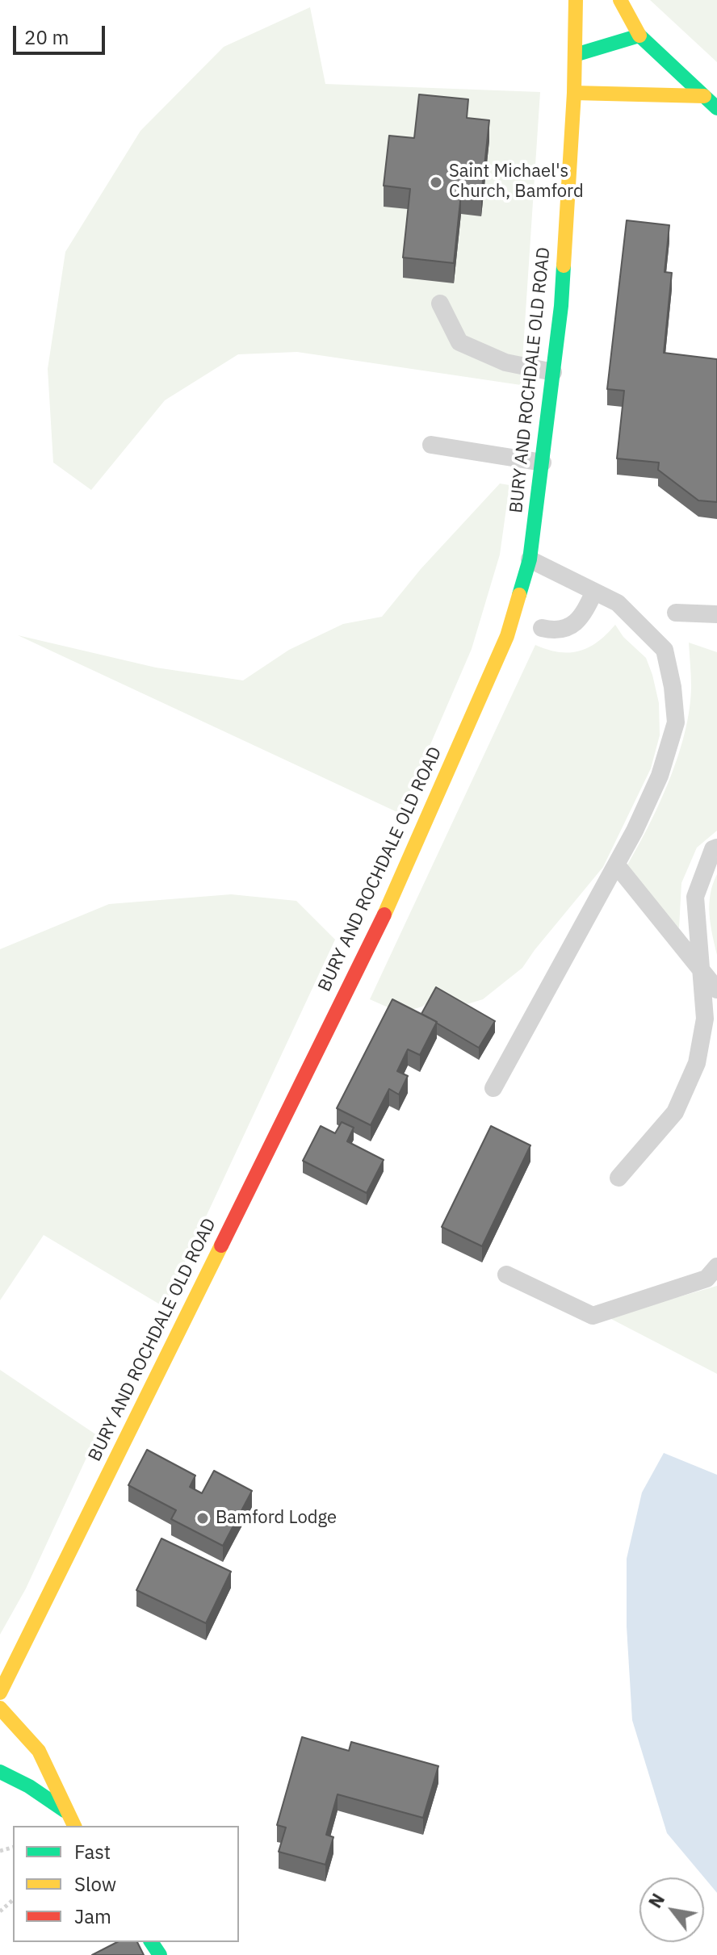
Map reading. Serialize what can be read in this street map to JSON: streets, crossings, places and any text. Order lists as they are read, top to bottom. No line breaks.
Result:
{"streets":{"main road":["BURY AND ROCHDALE OLD ROAD"]},"places":["Saint Michael's Church, Bamford","Bamford Lodge"],"legend":["Fast","Slow","Jam"],"scale_bar":"20 m","north":"top left"}
